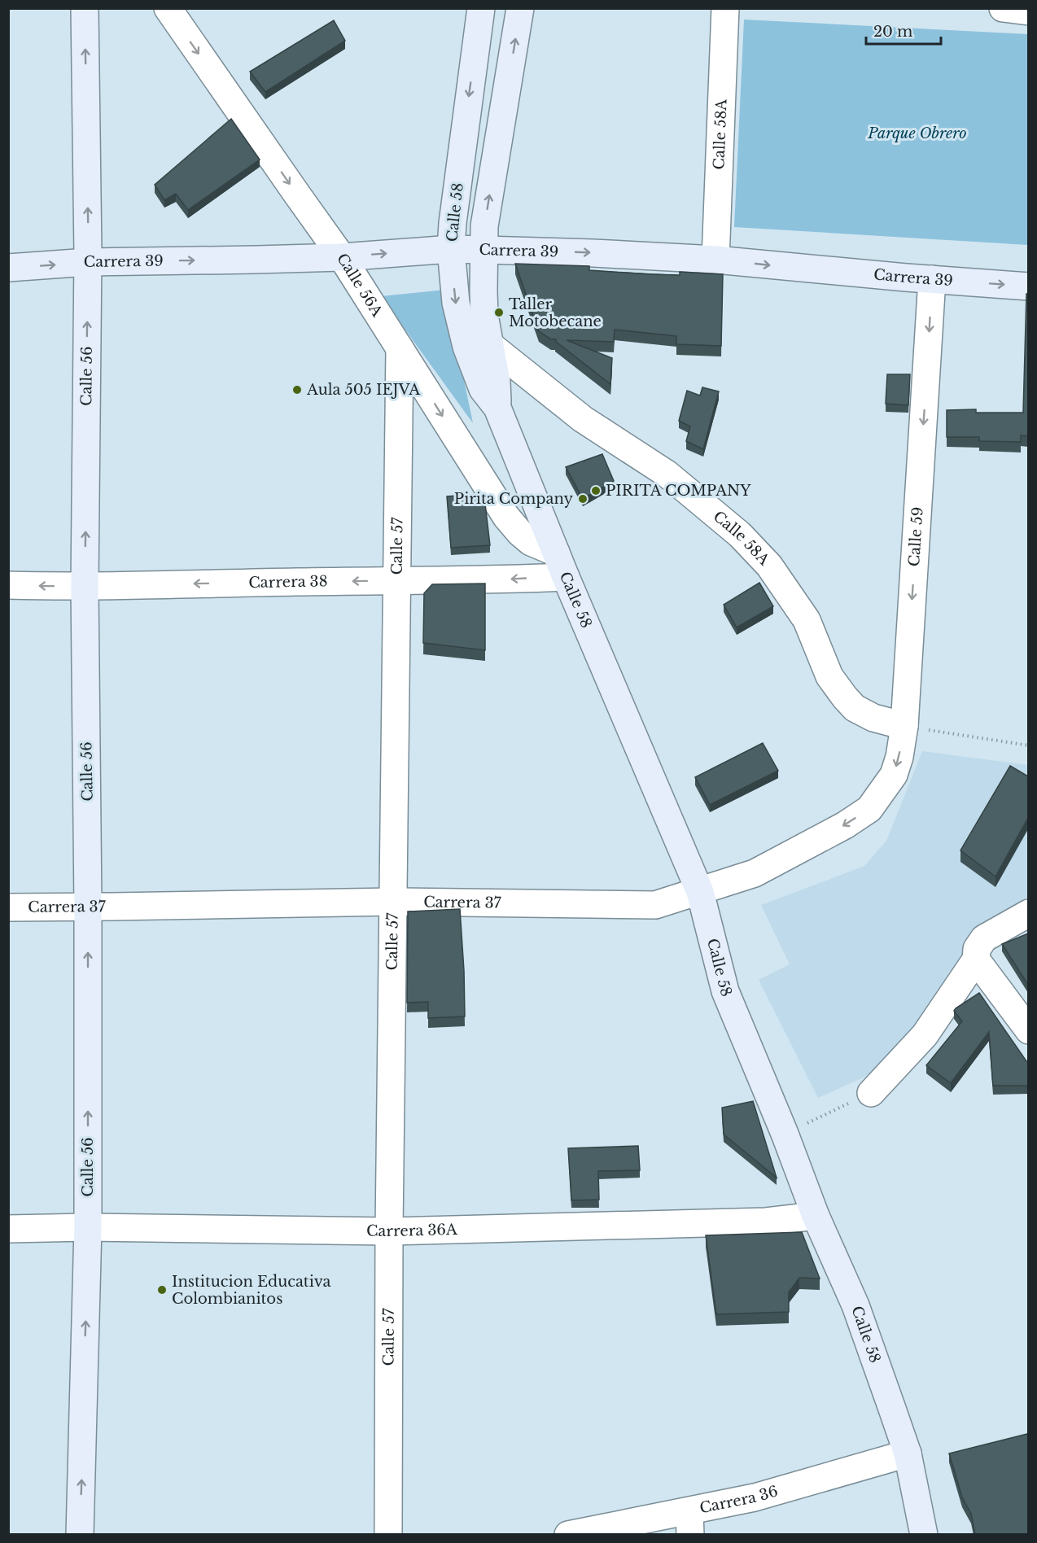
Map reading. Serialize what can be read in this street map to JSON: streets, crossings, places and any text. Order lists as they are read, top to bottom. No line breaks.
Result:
{"streets":{"street":["Calle 58A","Calle 58","Carrera 39","Calle 56A","Calle 56","Calle 59","Calle 57","Carrera 38","Carrera 37","Carrera 36A","Carrera 36"]},"crossings":[["Calle 58A","Calle 58"],["Calle 58A","Carrera 39"],["Calle 58A","Calle 59"],["Calle 58","Carrera 39"],["Calle 58","Calle 56A"],["Calle 58","Carrera 38"],["Calle 58","Carrera 37"],["Calle 58","Carrera 36A"],["Calle 58","Carrera 36"],["Carrera 39","Calle 56A"],["Carrera 39","Calle 56"],["Carrera 39","Calle 59"],["Calle 56A","Calle 57"],["Calle 56","Carrera 38"],["Calle 56","Carrera 37"],["Calle 56","Carrera 36A"],["Calle 59","Carrera 37"],["Calle 57","Carrera 38"],["Calle 57","Carrera 37"],["Calle 57","Carrera 36A"]],"one_way":["Carrera 39","Calle 56A","Calle 56","Calle 59","Carrera 38"],"parks":["Parque Obrero"],"places":["Taller Motobecane","Aula 505 IEJVA","PIRITA COMPANY","Pirita Company","Institucion Educativa Colombianitos"],"scale_bar":"20 m"}
